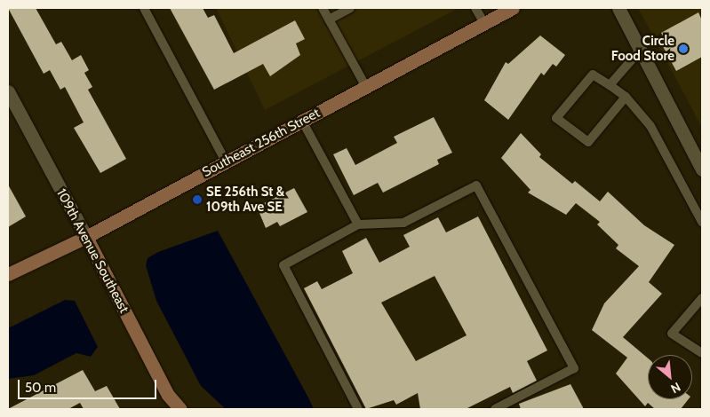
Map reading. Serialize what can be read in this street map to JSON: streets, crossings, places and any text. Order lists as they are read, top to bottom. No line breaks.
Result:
{"streets":{"main road":["Southeast 256th Street","109th Avenue Southeast"]},"crossings":[["Southeast 256th Street","109th Avenue Southeast"]],"places":["Circle Food Store","SE 256th St & 109th Ave SE"],"scale_bar":"50 m","north":"bottom right"}
